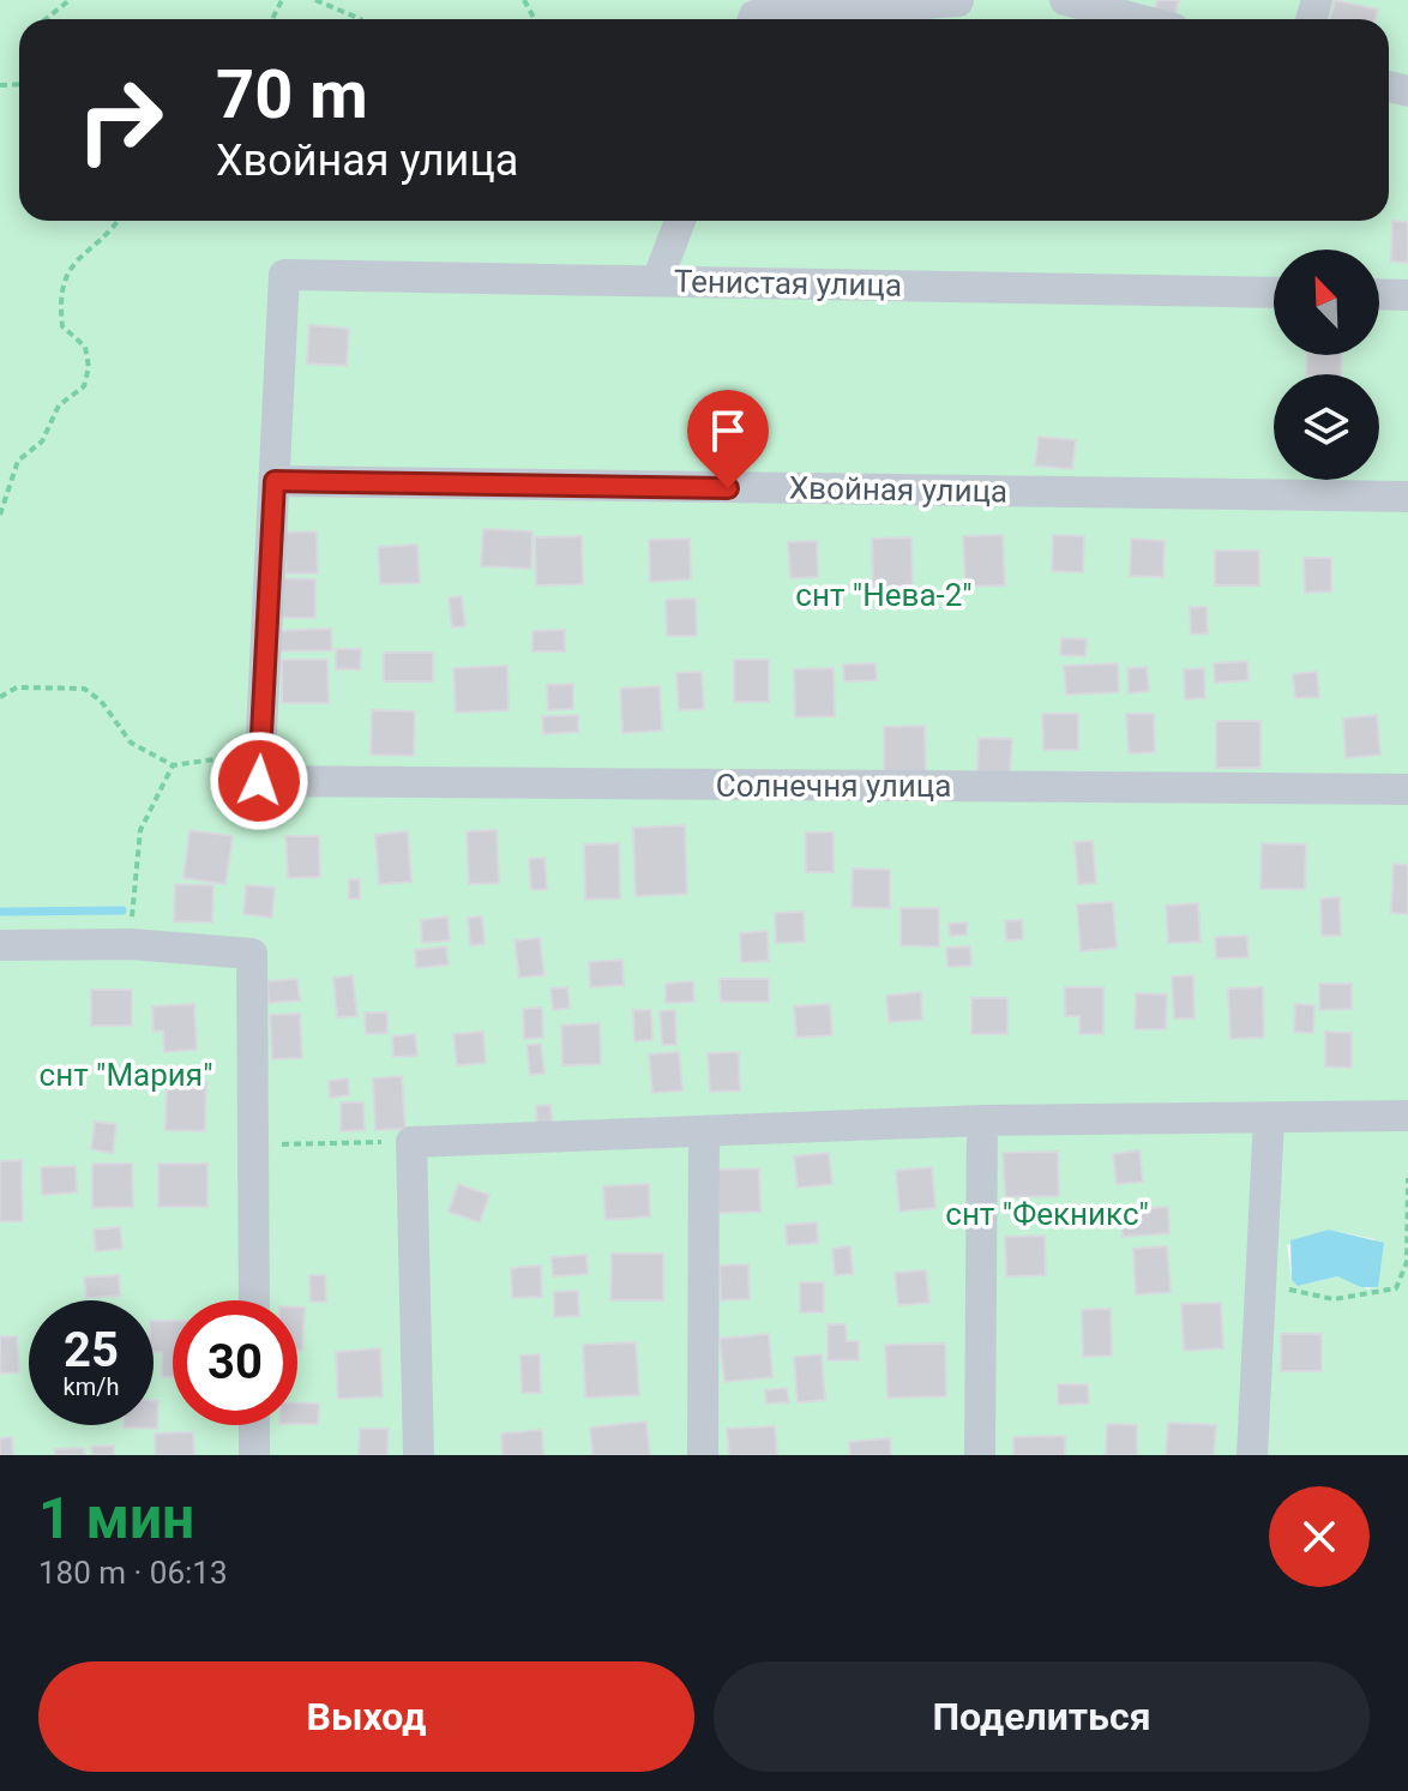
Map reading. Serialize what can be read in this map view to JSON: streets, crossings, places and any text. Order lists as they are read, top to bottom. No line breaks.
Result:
{"streets":{"street":["Тенистая улица","Хвойная улица","Солнечня улица"]},"crossings":[["Тенистая улица","Хвойная улица"]],"parks":["снт \"Нева-2\"","снт \"Мария\"","снт \"Фекникс\""],"north":"top left","page":{"turn":["70 m","Хвойная улица"],"speed":"25 km/h","limit":"30","heading":["1 мин","180 m · 06:13"],"buttons":["Выход","Поделиться"]}}
